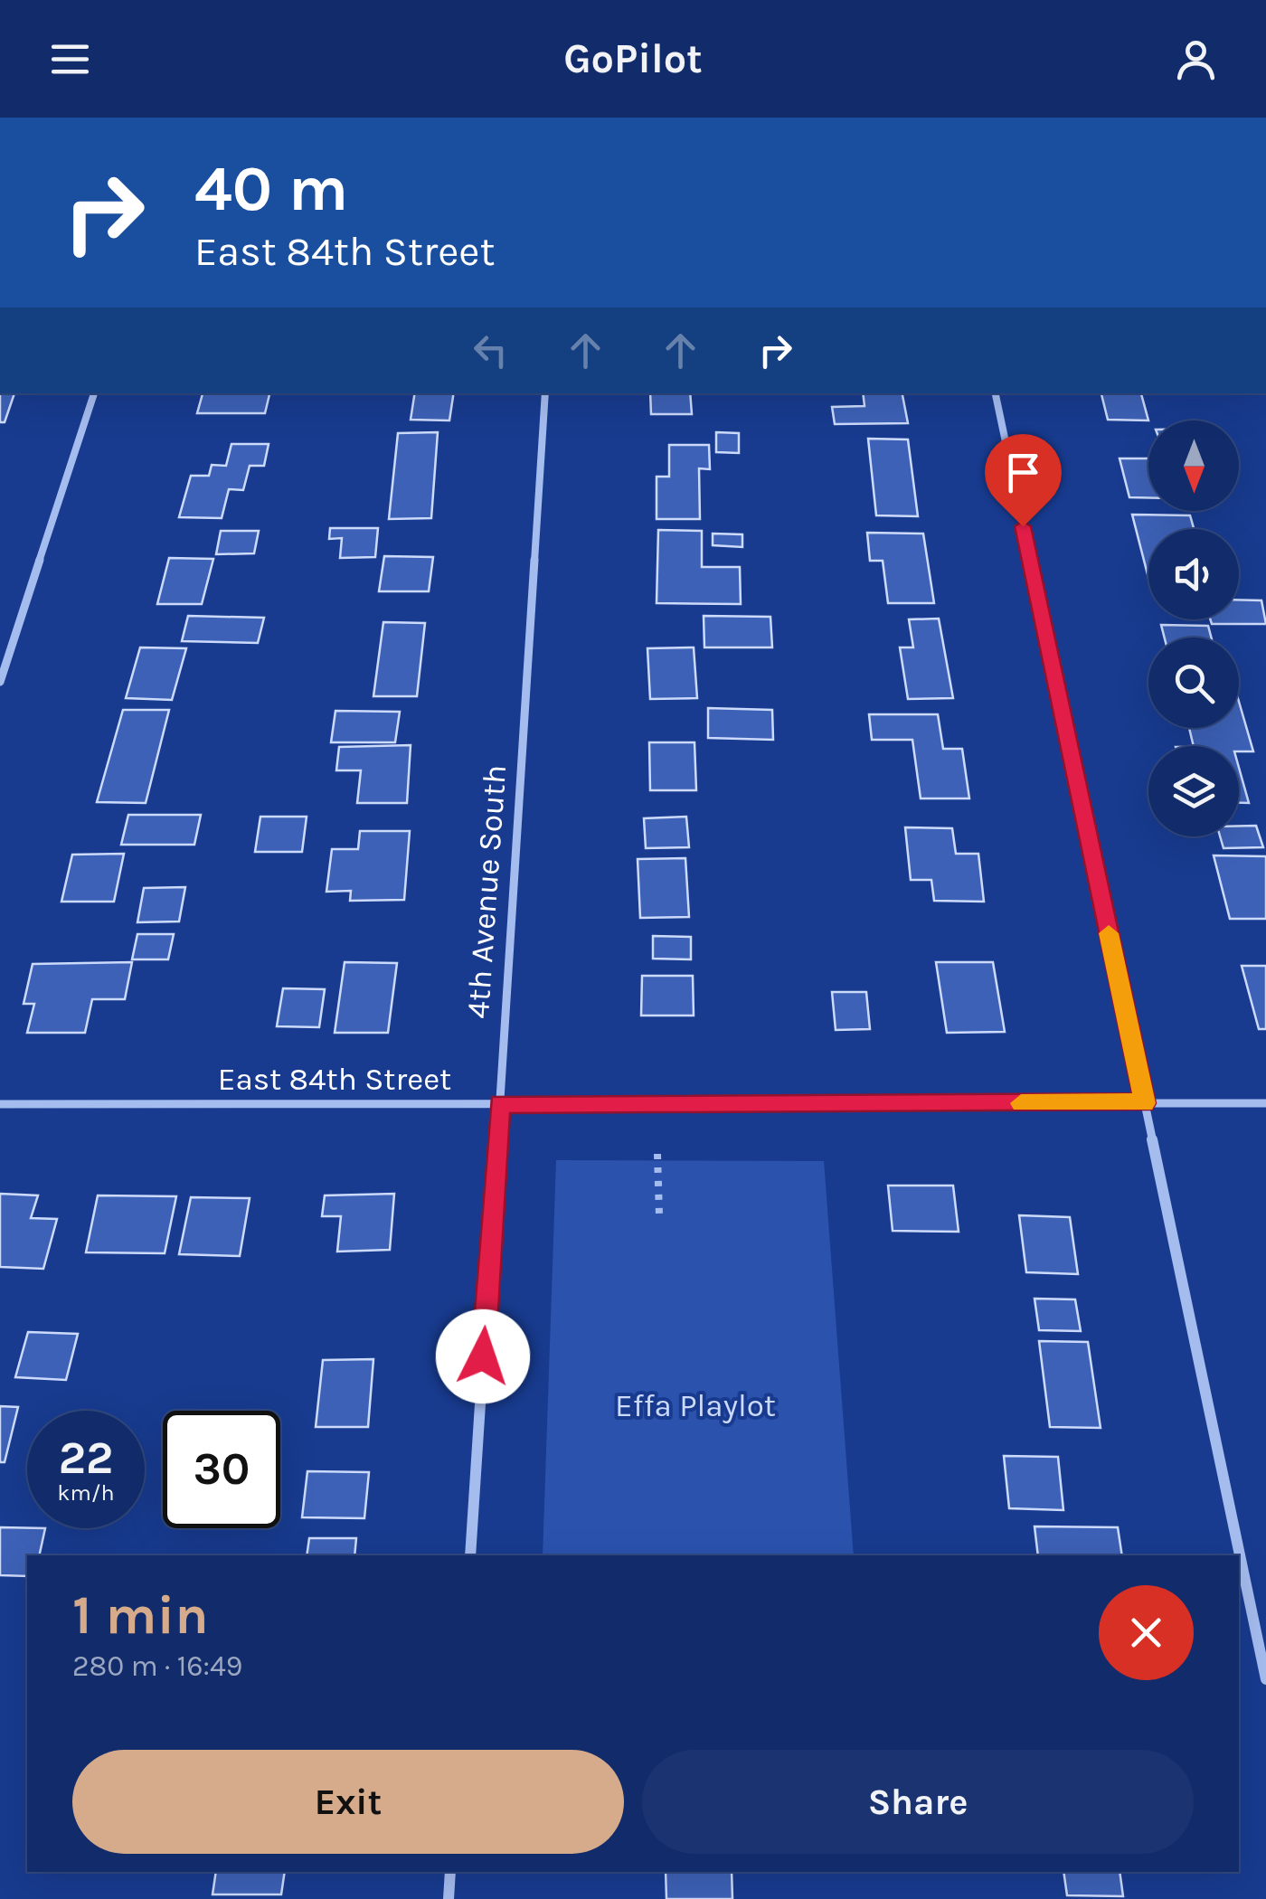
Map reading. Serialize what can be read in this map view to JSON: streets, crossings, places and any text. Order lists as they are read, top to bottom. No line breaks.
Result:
{"streets":{"street":["4th Avenue South","East 84th Street"]},"crossings":[["4th Avenue South","East 84th Street"]],"parks":["Effa Playlot"],"north":"bottom","page":{"header":"GoPilot","turn":["40 m","East 84th Street"],"speed":"22 km/h","limit":"30","heading":["1 min","280 m · 16:49"],"buttons":["Exit","Share"]}}
